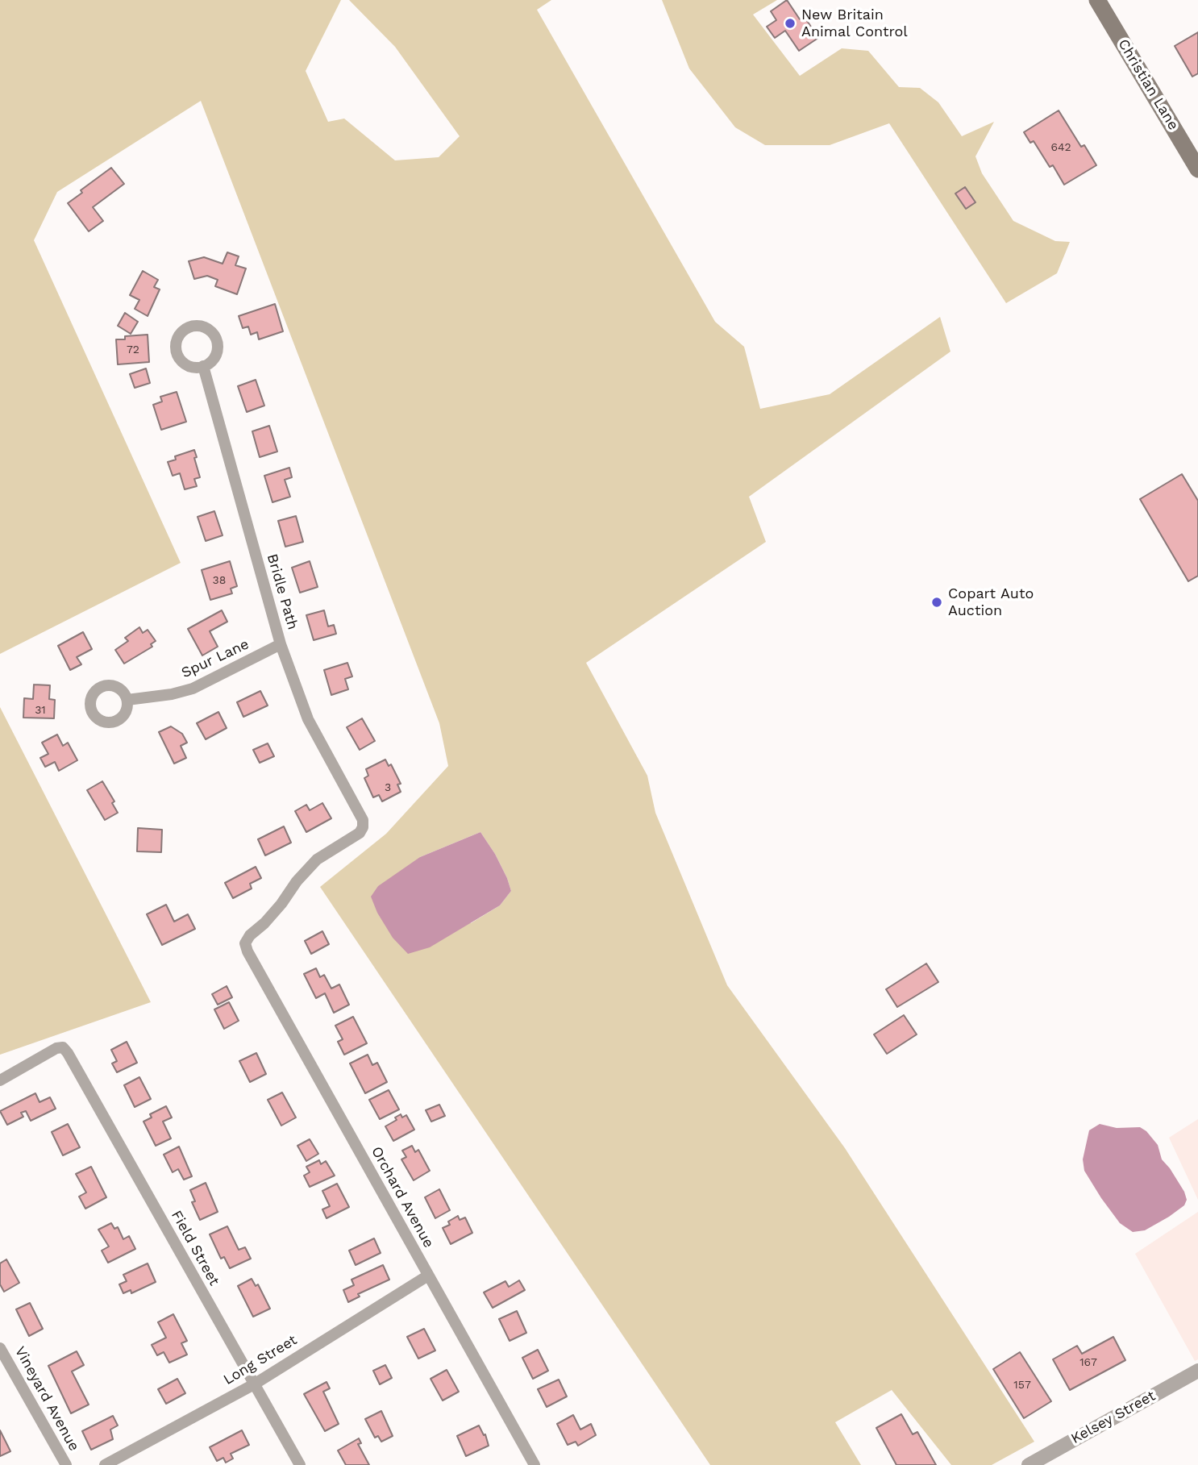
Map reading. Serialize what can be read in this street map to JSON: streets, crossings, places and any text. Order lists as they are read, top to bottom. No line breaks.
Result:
{"streets":{"main road":["Christian Lane"],"street":["Bridle Path","Spur Lane","Orchard Avenue","Field Street","Long Street","Vineyard Avenue","Kelsey Street"]},"crossings":[["Bridle Path","Spur Lane"],["Bridle Path","Orchard Avenue"],["Orchard Avenue","Long Street"],["Field Street","Long Street"]],"places":["New Britain Animal Control","Copart Auto Auction"],"house_numbers":["642","72","38","31","3","167","157"]}
